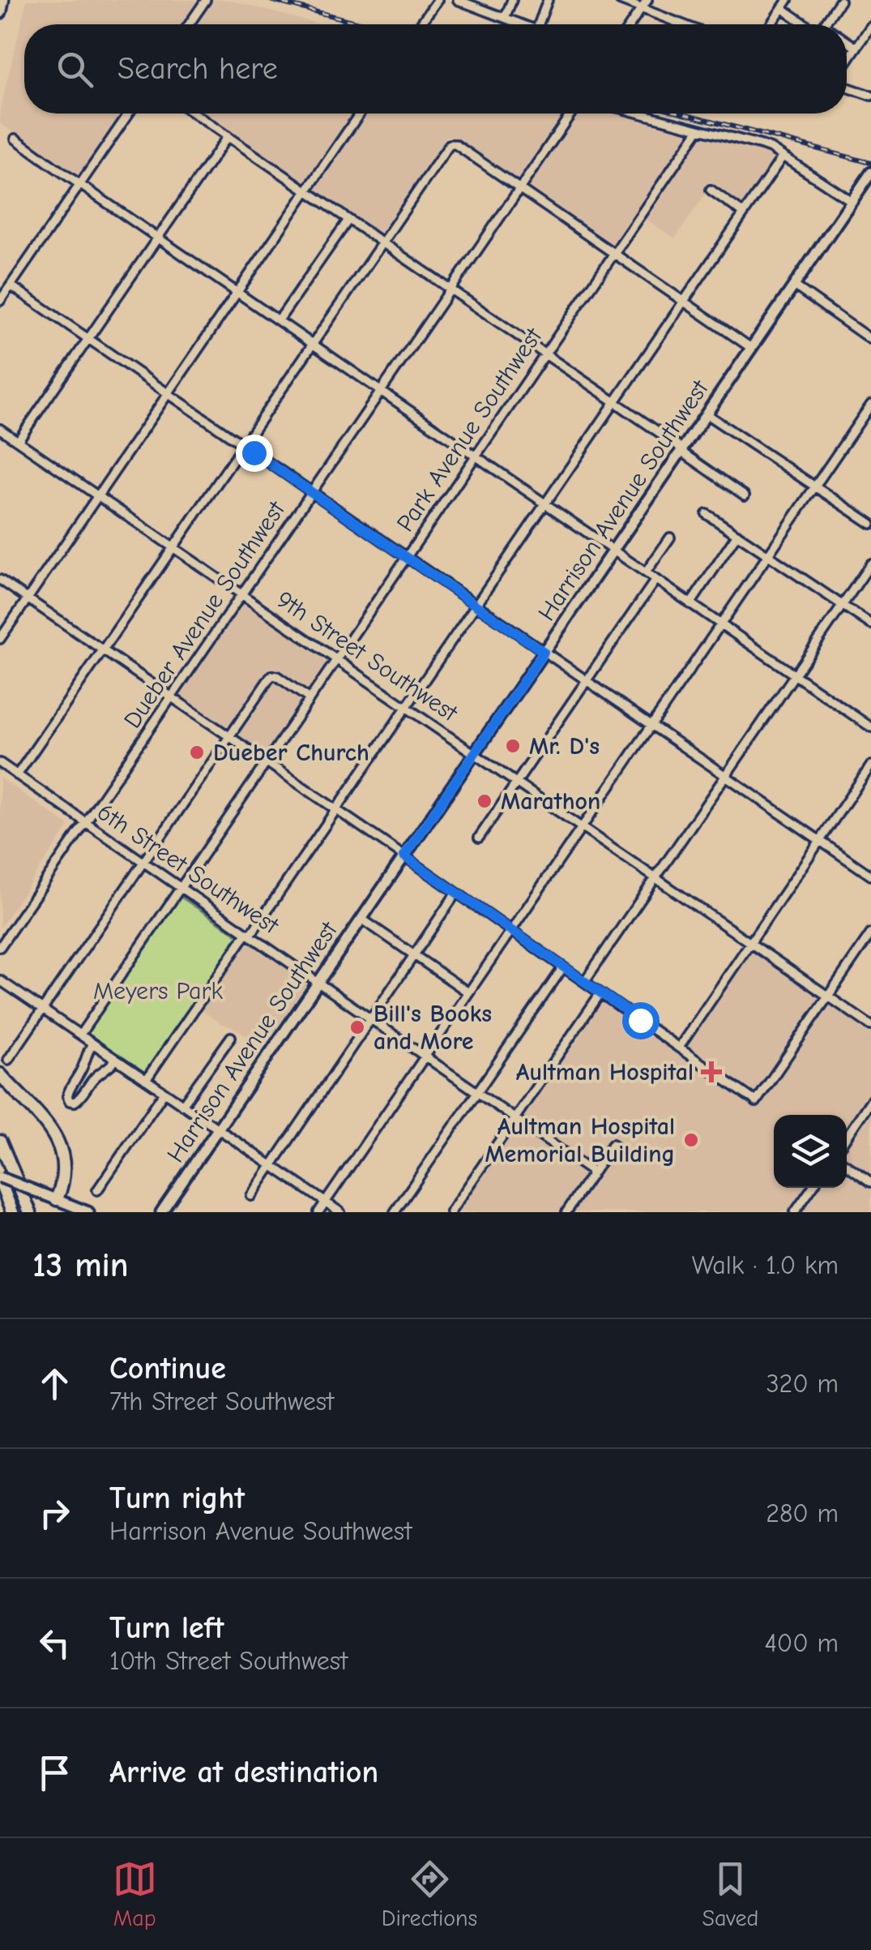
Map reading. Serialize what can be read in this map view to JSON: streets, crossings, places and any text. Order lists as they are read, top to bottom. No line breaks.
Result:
{"streets":{"main road":["Harrison Avenue Southwest"],"street":["Park Avenue Southwest","Dueber Avenue Southwest","9th Street Southwest","6th Street Southwest"]},"crossings":[["Park Avenue Southwest","9th Street Southwest"],["Park Avenue Southwest","6th Street Southwest"],["Harrison Avenue Southwest","9th Street Southwest"],["Harrison Avenue Southwest","6th Street Southwest"],["Dueber Avenue Southwest","9th Street Southwest"],["Dueber Avenue Southwest","6th Street Southwest"]],"parks":["Meyers Park"],"places":{"other":["Mr. D's","Dueber Church","Marathon","Bill's Books and More","Aultman Hospital Memorial Building"],"health":["Aultman Hospital"]},"page":{"search":"Search here","heading":["13 min","Walk · 1.0 km"],"list":[["Continue","7th Street Southwest","320 m"],["Turn right","Harrison Avenue Southwest","280 m"],["Turn left","10th Street Southwest","400 m"],"Arrive at destination"],"nav":["Map","Directions","Saved"]}}
